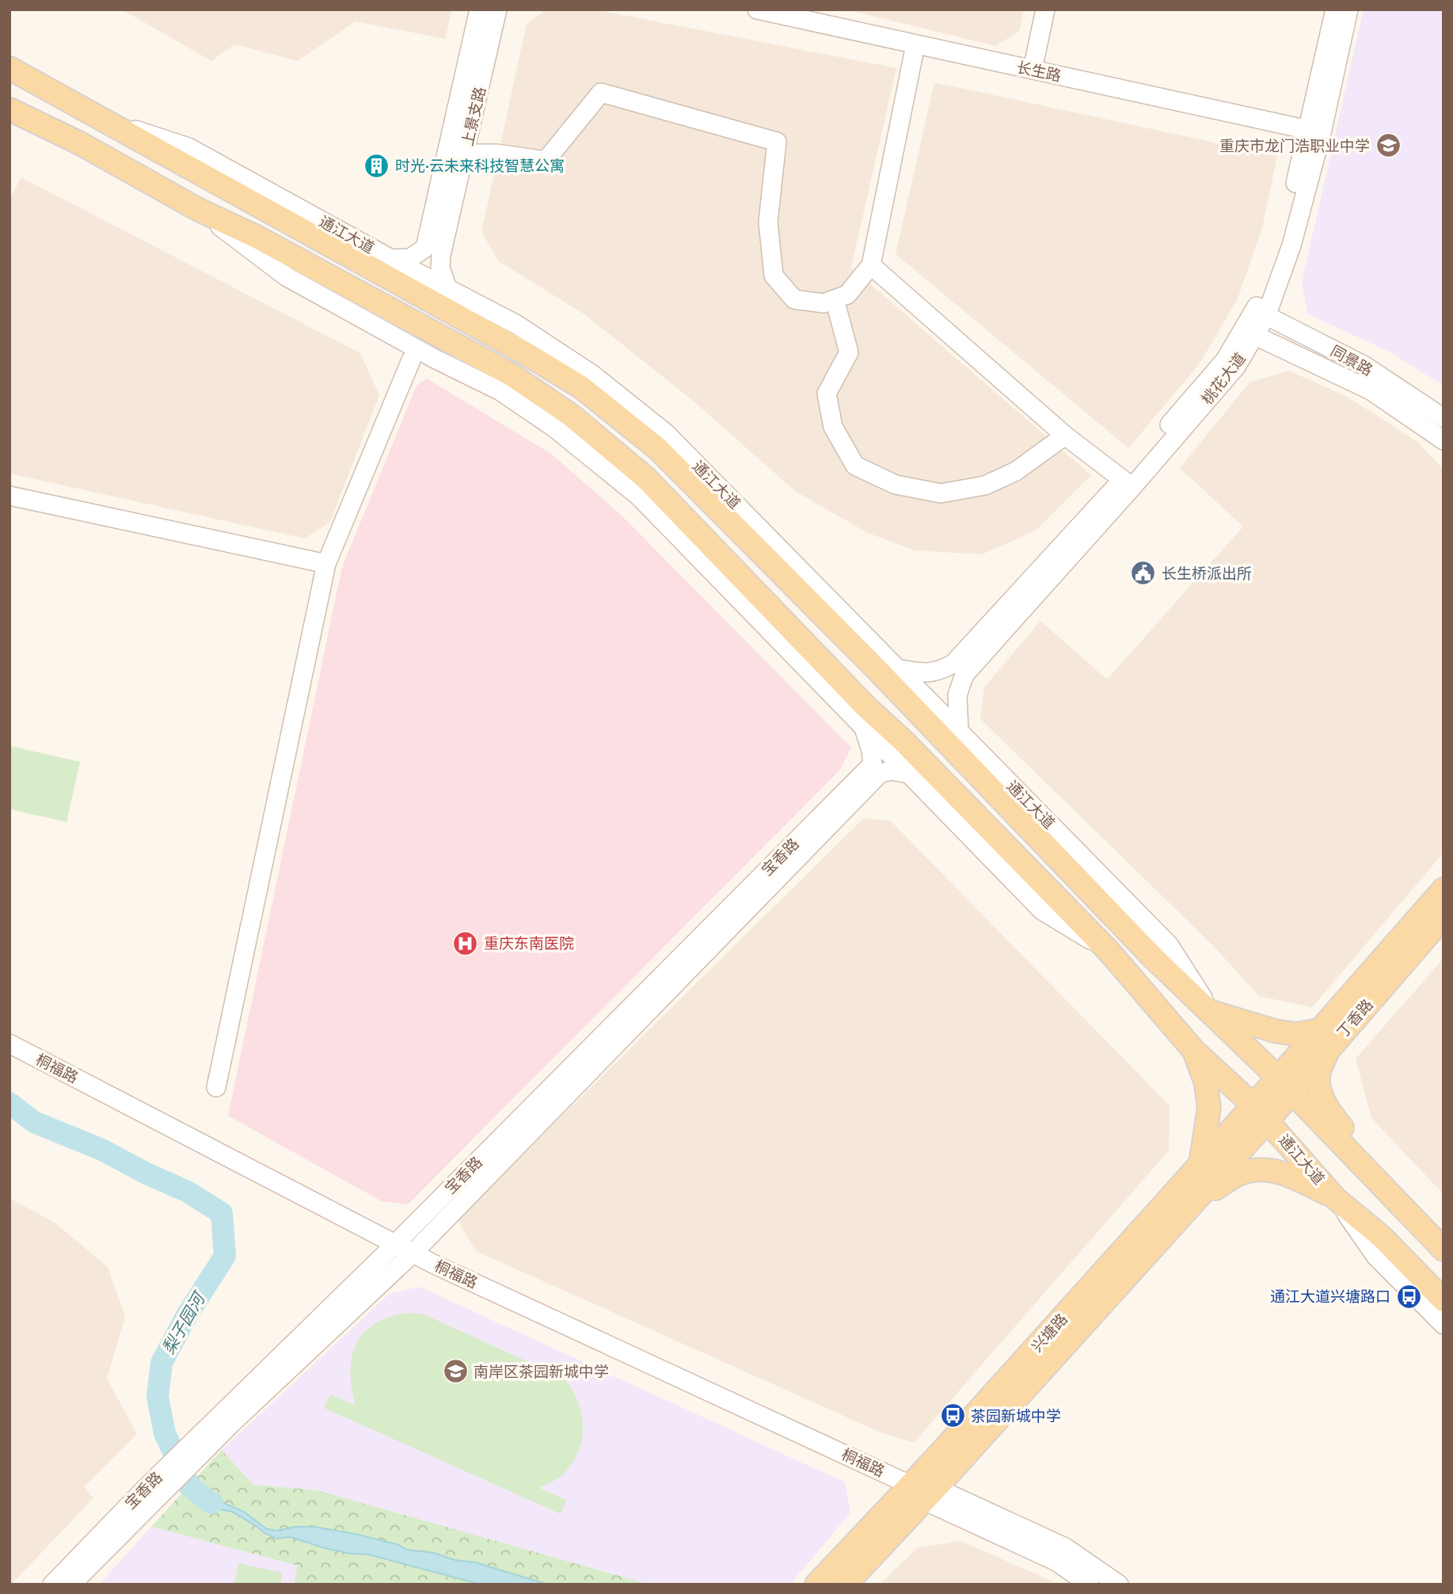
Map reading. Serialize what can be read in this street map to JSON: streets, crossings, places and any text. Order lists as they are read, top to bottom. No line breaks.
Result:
{"streets":{"main road":["通江大道","丁香路","兴塘路"],"street":["长生路","上景支路","同景路","桃花大道","宝香路","桐福路"]},"crossings":[["长生路","桃花大道"],["通江大道","丁香路"],["通江大道","兴塘路"],["同景路","桃花大道"],["宝香路","桐福路"],["丁香路","兴塘路"],["桐福路","兴塘路"]],"water":["梨子园河"],"places":{"school or university":["重庆市龙门浩职业中学","南岸区茶园新城中学"],"building":["时光·云未来科技智慧公寓"],"public building":["长生桥派出所"],"hospital":["重庆东南医院"],"bus stop":["通江大道兴塘路口","茶园新城中学"]}}
